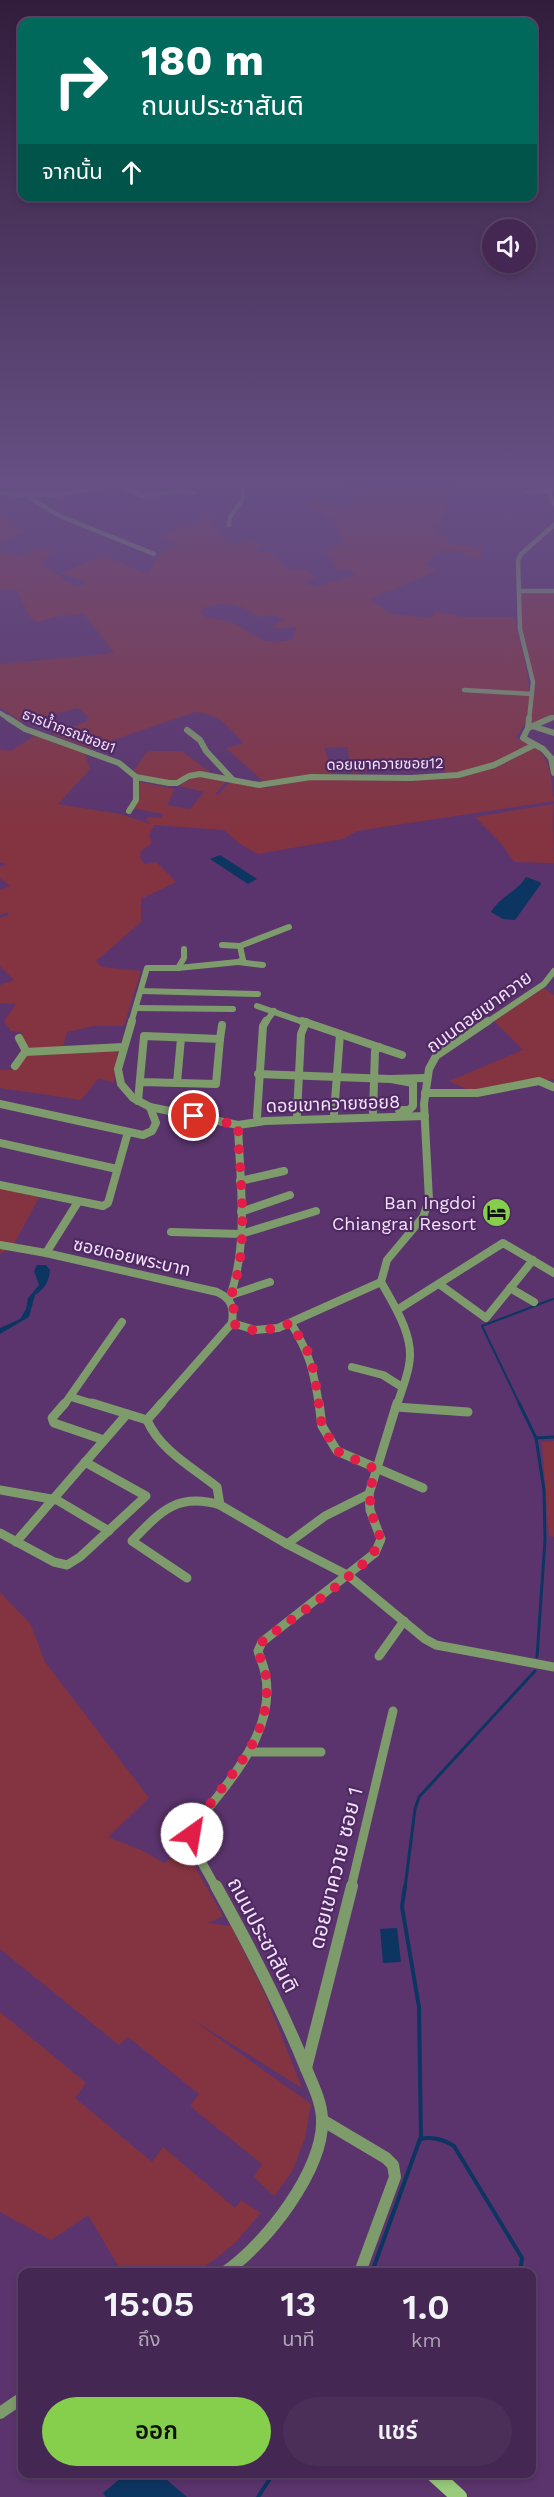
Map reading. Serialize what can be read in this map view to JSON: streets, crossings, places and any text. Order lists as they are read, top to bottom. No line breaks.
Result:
{"streets":{"street":["ธารน้ำกรณ์ซอย1","ดอยเขาควายซอย12","ถนนดอยเขาควาย","ดอยเขาควายซอย8","ซอยดอยพระบาท","ดอยเขาควาย ซอย 1","ถนนประชาสันติ"]},"crossings":[["ธารน้ำกรณ์ซอย1","ดอยเขาควายซอย12"],["ถนนดอยเขาควาย","ดอยเขาควายซอย8"],["ดอยเขาควาย ซอย 1","ถนนประชาสันติ"]],"places":{"hotel":["Ban Ingdoi Chiangrai Resort"]},"page":{"turn":["180 m","ถนนประชาสันติ"],"then":"จากนั้น","eta":["15:05","ถึง","13","นาที","1.0","km"],"buttons":["ออก","แชร์"]}}
